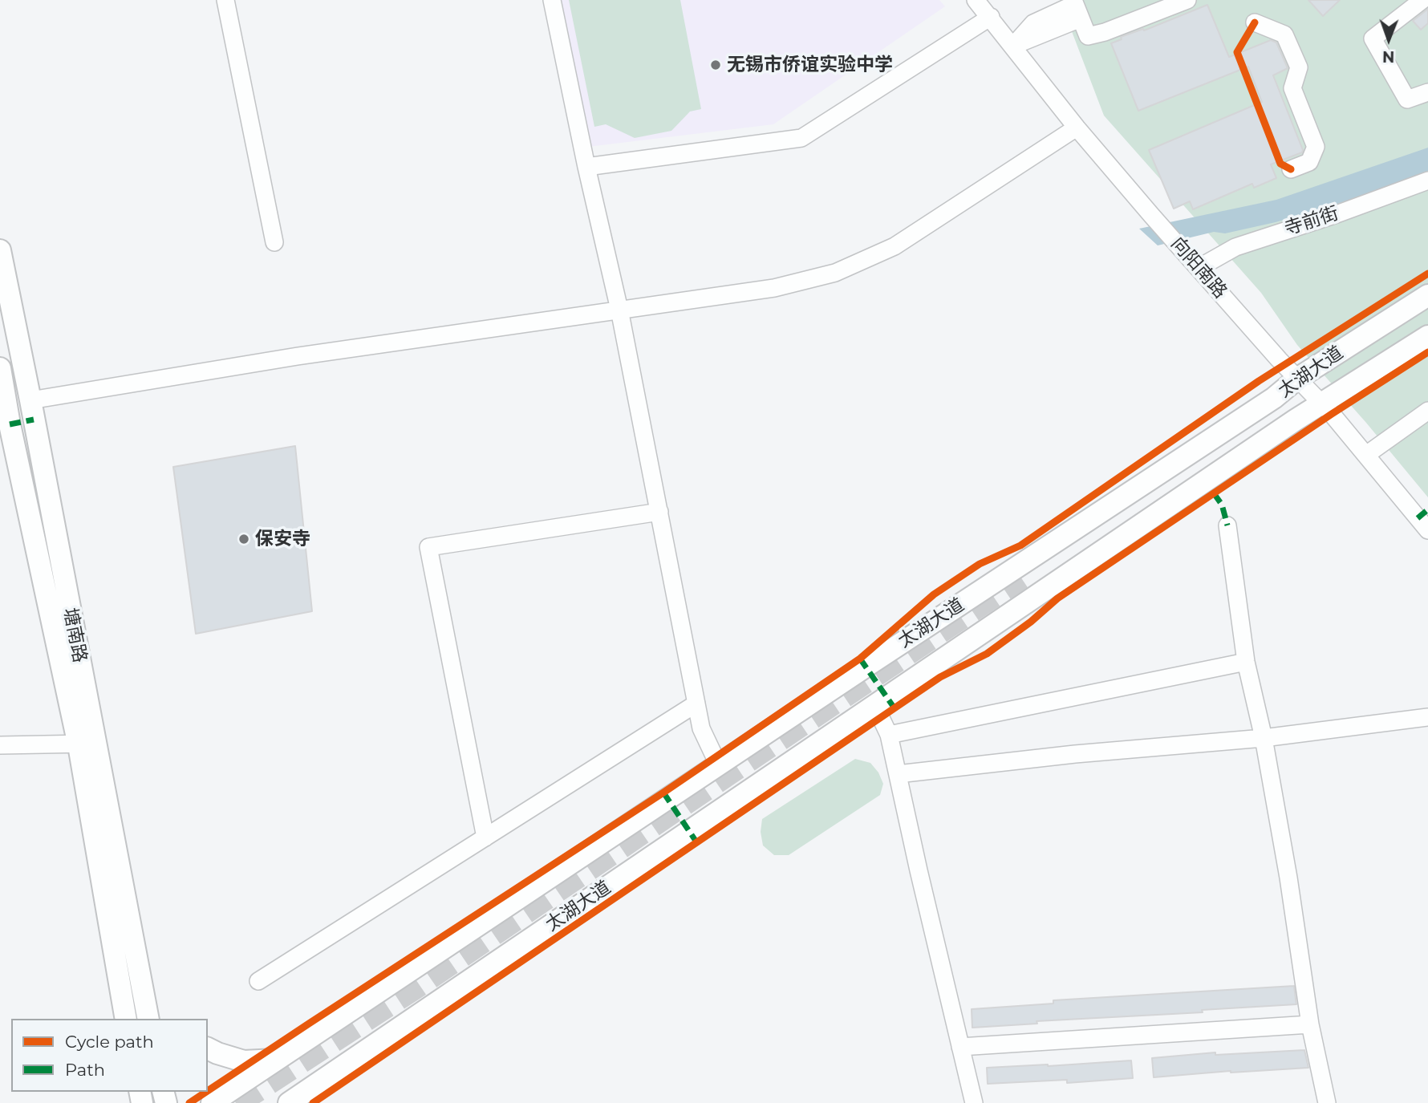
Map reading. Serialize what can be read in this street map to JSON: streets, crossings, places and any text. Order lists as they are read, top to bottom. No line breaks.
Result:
{"streets":{"main road":["太湖大道","塘南路"],"street":["寺前街","向阳南路"]},"crossings":[["寺前街","向阳南路"],["向阳南路","太湖大道"]],"places":["无锡市侨谊实验中学","保安寺"],"legend":["Cycle path","Path"],"north":"bottom"}
